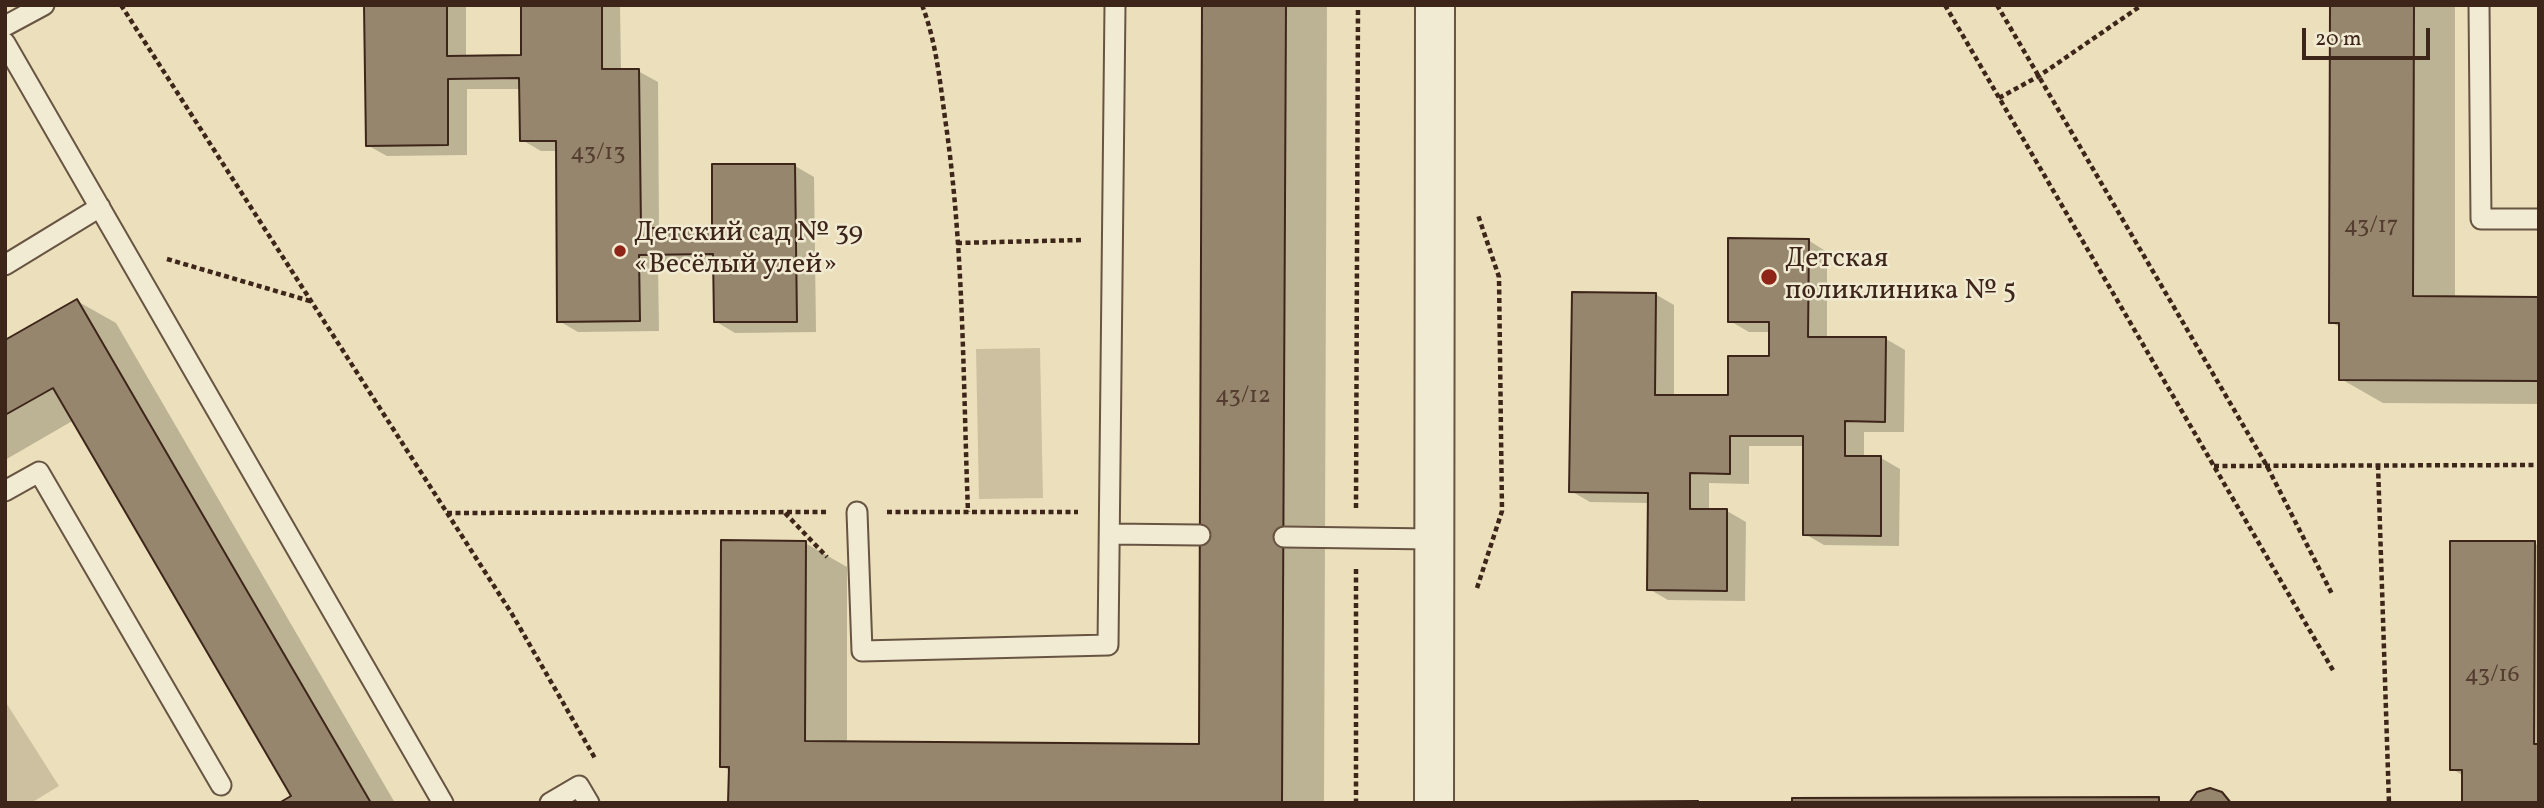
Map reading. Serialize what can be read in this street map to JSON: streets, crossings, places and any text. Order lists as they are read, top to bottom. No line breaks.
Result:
{"places":["Детский сад № 39 «Весёлый улей»","Детская поликлиника № 5"],"house_numbers":["43/13","43/17","43/12","43/16"],"scale_bar":"20 m"}
